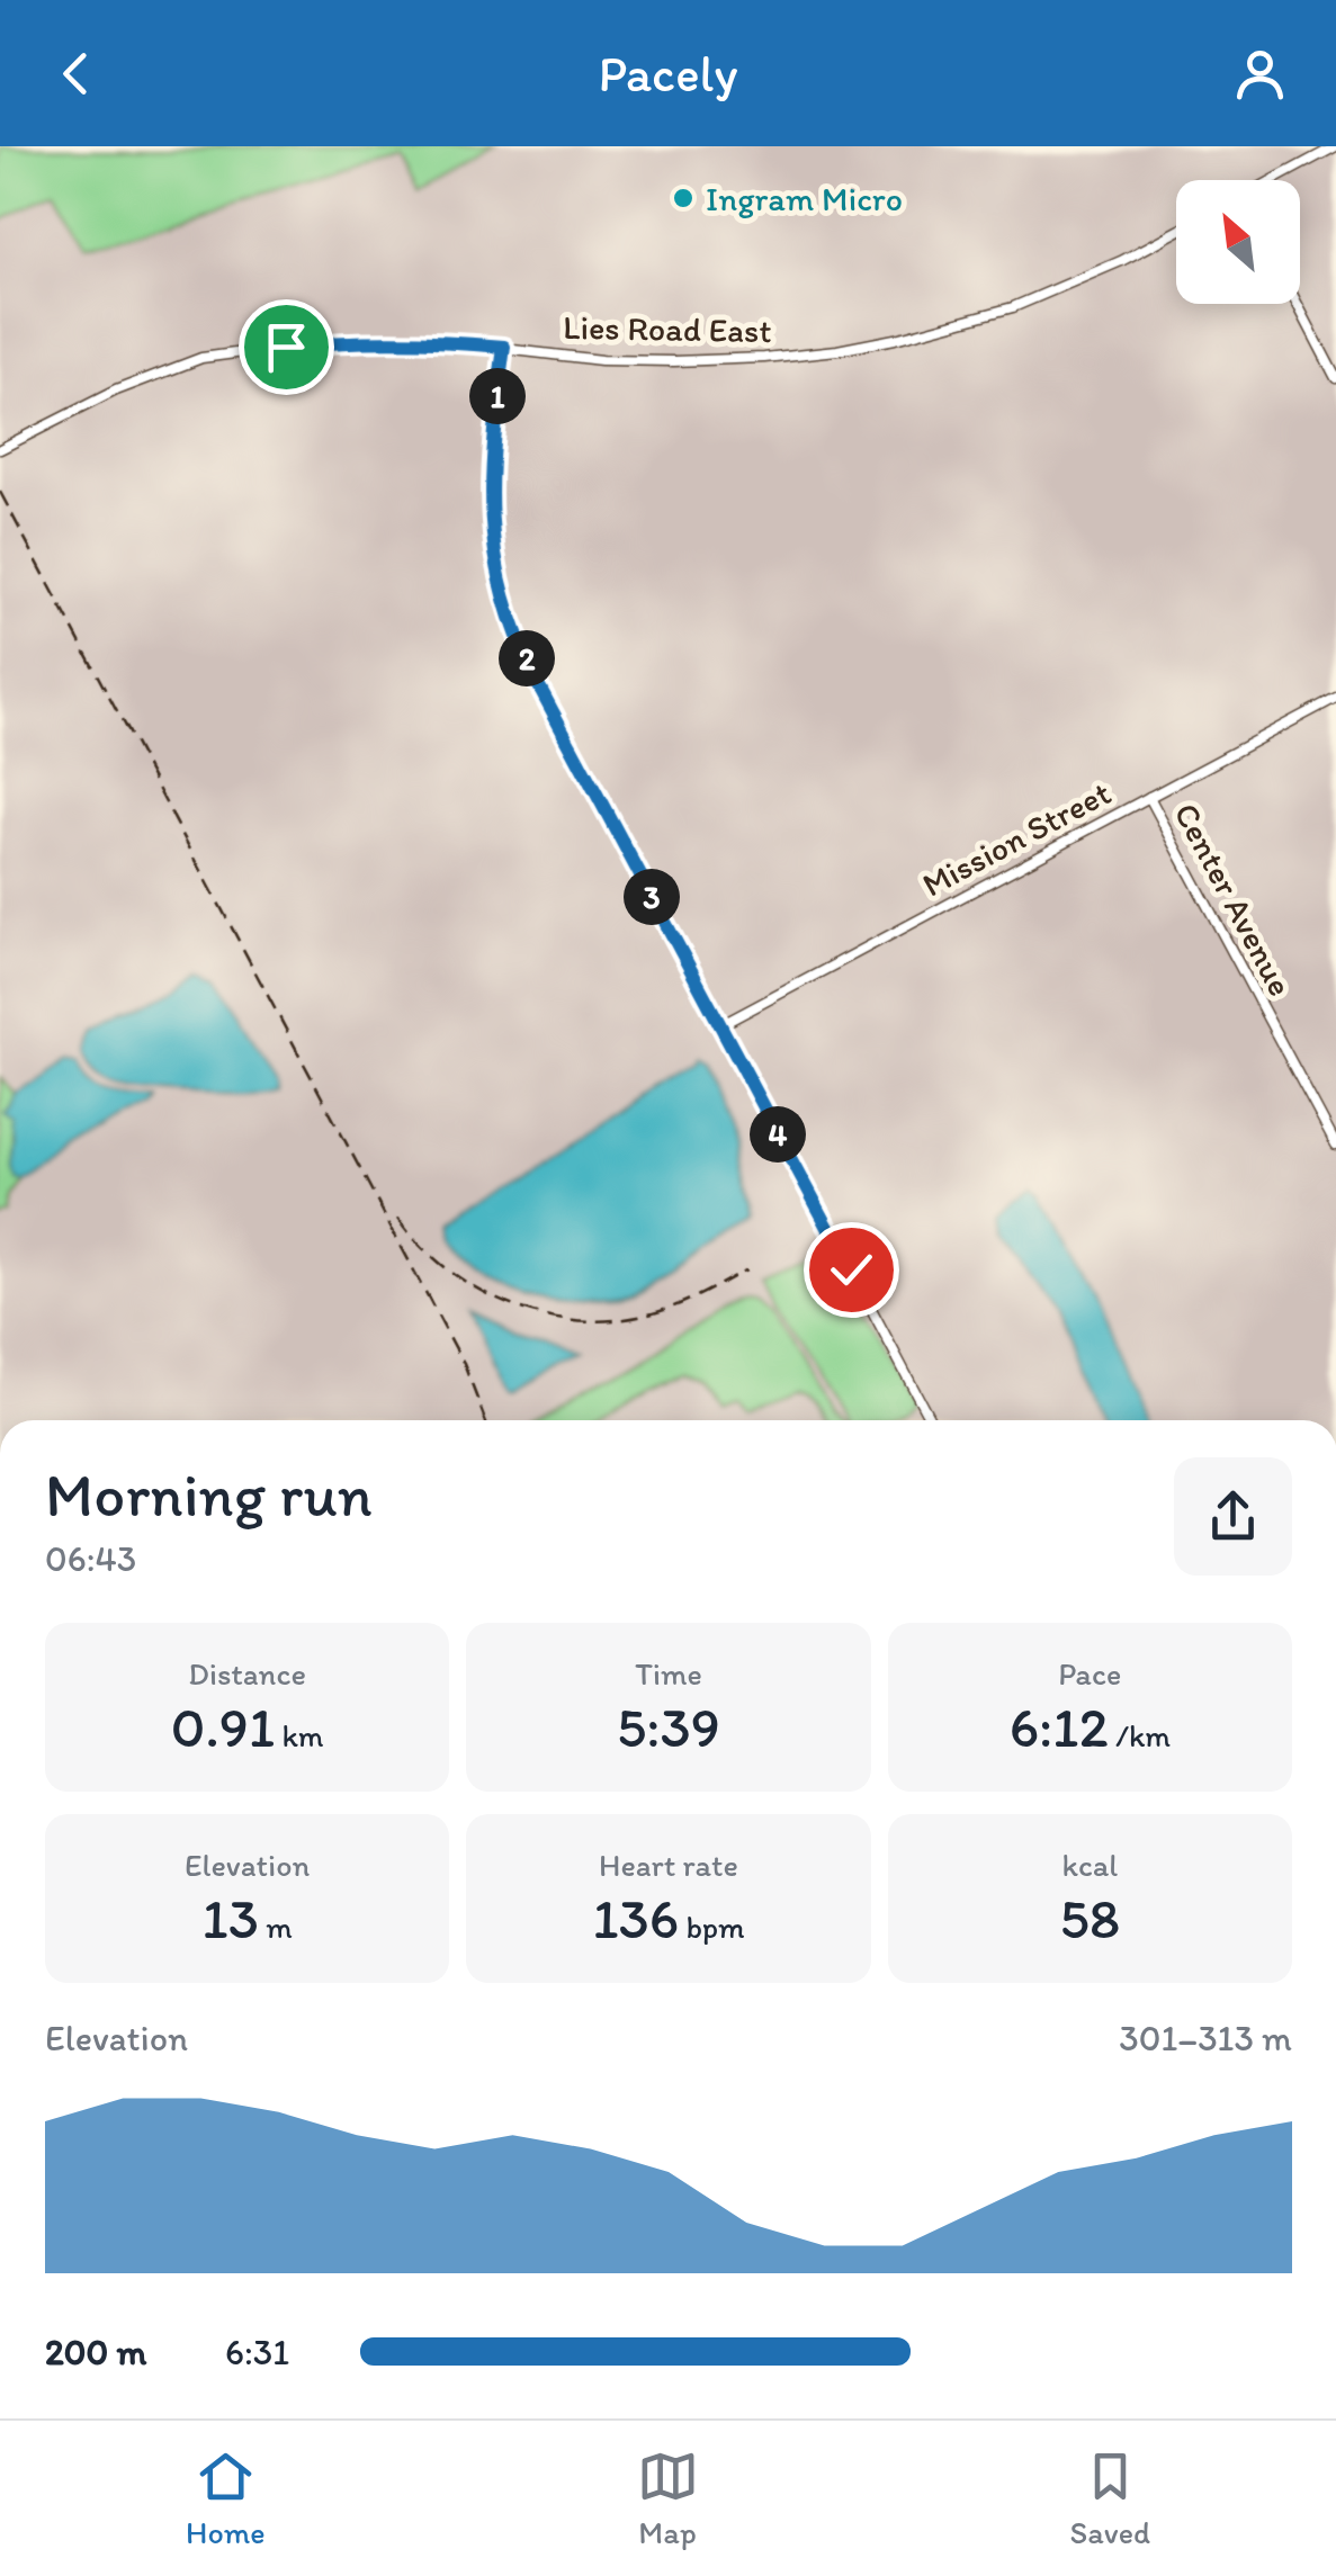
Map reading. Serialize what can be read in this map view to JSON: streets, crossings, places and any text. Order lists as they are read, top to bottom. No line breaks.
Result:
{"streets":{"street":["Lies Road East","Mission Street","Center Avenue"]},"crossings":[["Mission Street","Center Avenue"]],"places":["Ingram Micro"],"north":"top left","page":{"header":"Pacely","pins":["1","2","3","4"],"heading":["Morning run","06:43"],"stats":[["Distance","0.91 km"],["Time","5:39"],["Pace","6:12 /km"],["Elevation","13 m"],["Heart rate","136 bpm"],["kcal","58"]],"chart":["Elevation","301–313 m"],"list":[{"name":"200 m","note":"6:31"}],"tabs":["Home","Map","Saved"]}}
